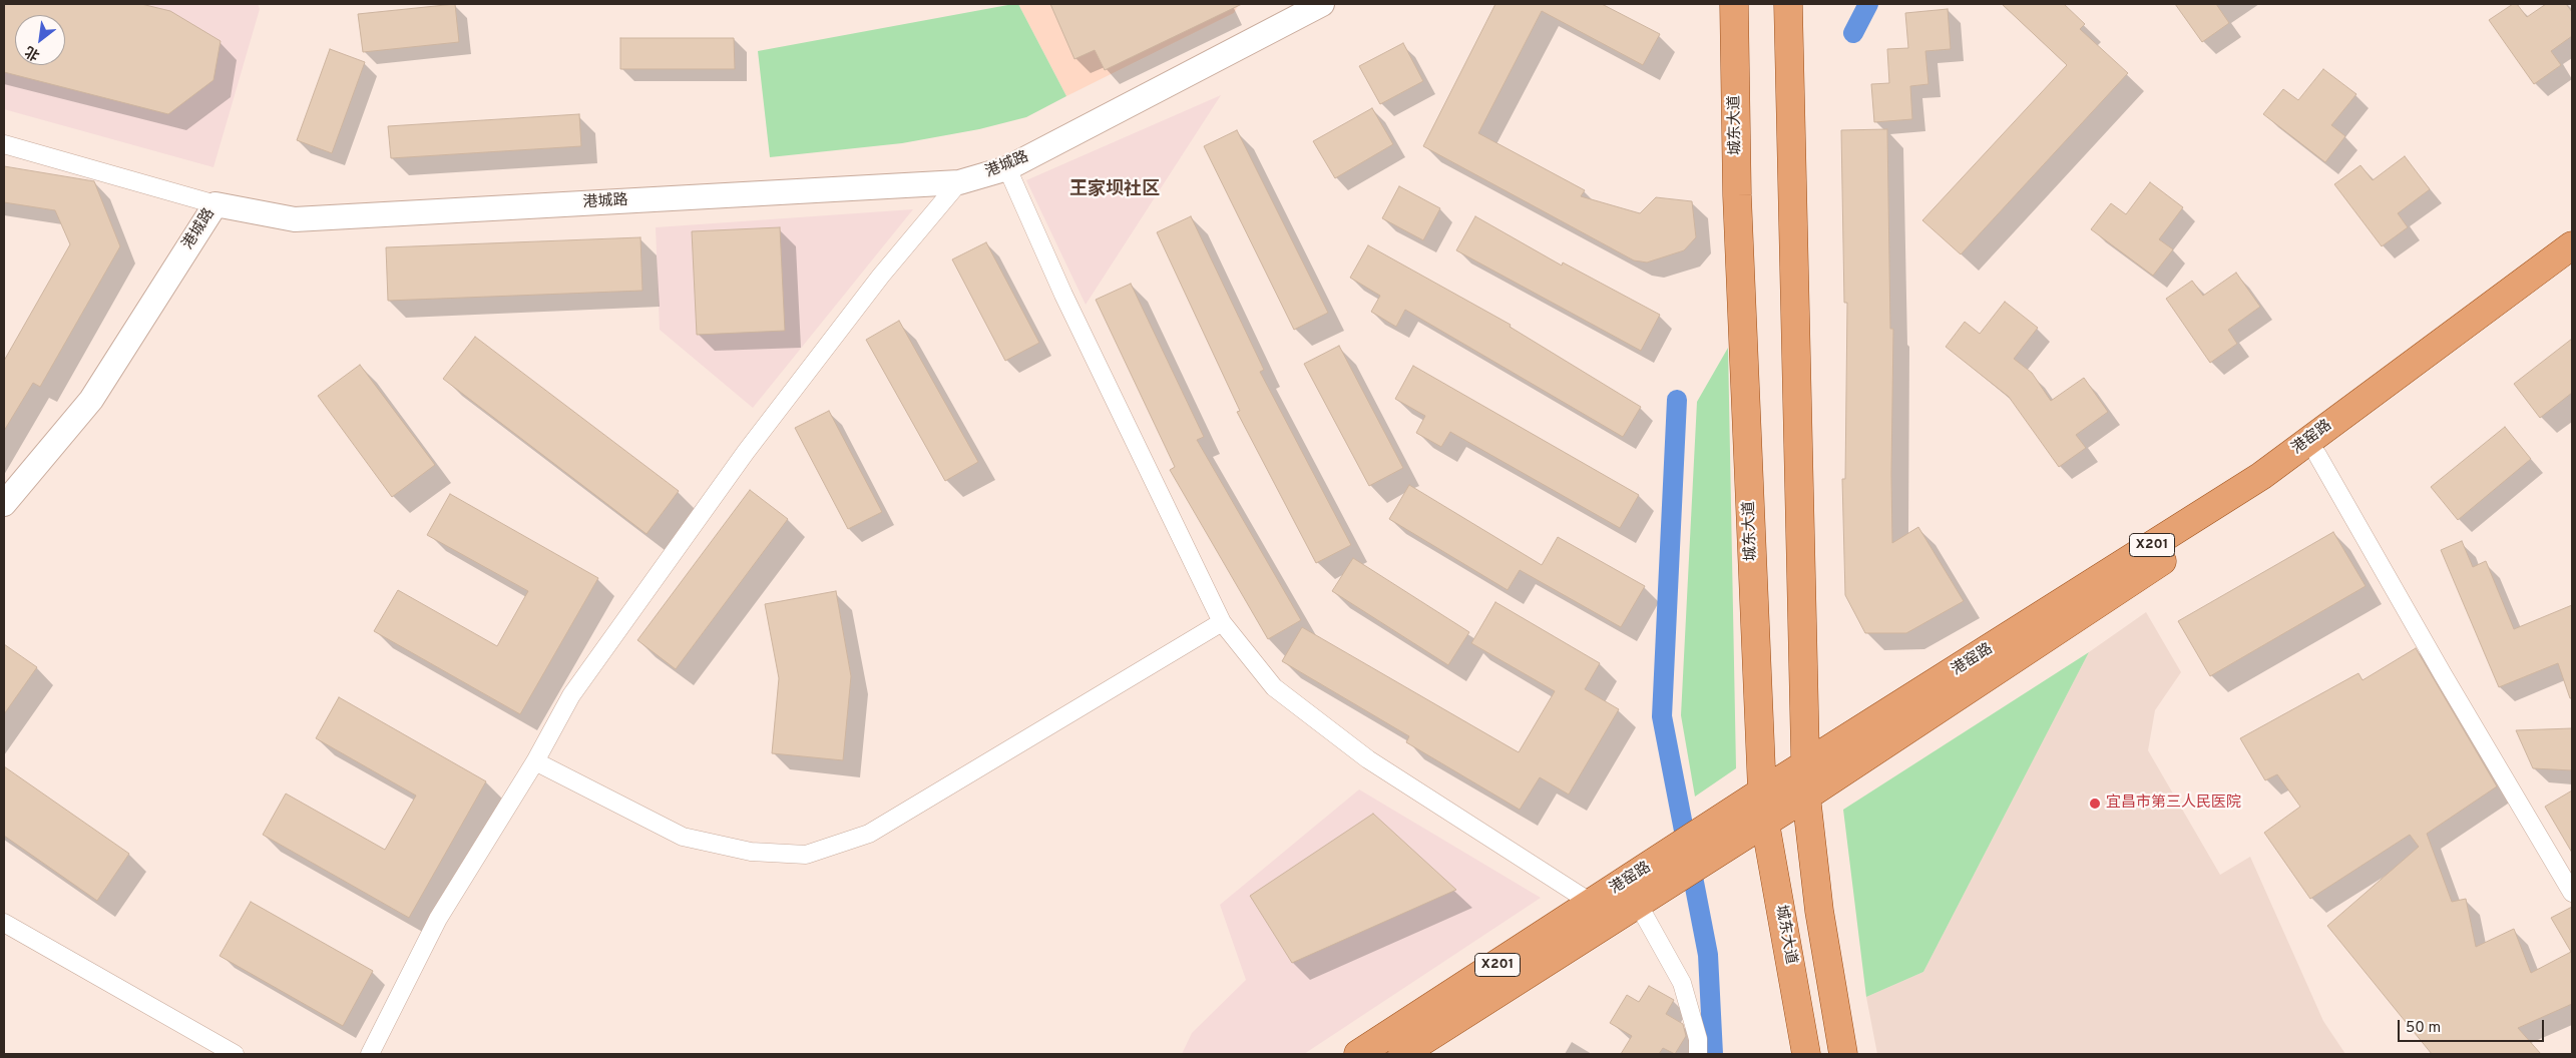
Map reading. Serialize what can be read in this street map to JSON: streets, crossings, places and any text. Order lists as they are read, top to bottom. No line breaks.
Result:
{"streets":{"main road":["城东大道","港窑路","X201"],"street":["港城路"]},"crossings":[["城东大道","港窑路"]],"districts":["王家坝社区"],"places":["宜昌市第三人民医院"],"scale_bar":"50 m","north":"bottom left"}
